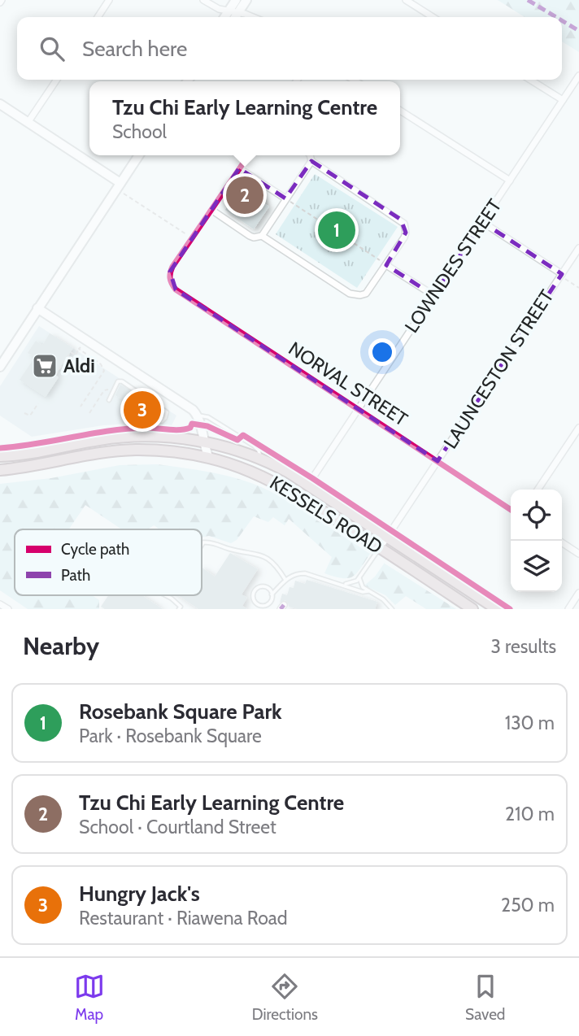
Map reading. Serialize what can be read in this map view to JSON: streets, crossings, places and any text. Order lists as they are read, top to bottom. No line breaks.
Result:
{"streets":{"highway":["KESSELS ROAD"],"street":["LOWNDES STREET","LAUNCESTON STREET","NORVAL STREET"]},"crossings":[["LOWNDES STREET","NORVAL STREET"],["LOWNDES STREET","KESSELS ROAD"],["LAUNCESTON STREET","NORVAL STREET"],["LAUNCESTON STREET","KESSELS ROAD"]],"places":{"supermarket":["Aldi"]},"legend":["Cycle path","Path"],"page":{"search":"Search here","popup":["Tzu Chi Early Learning Centre","School"],"pins":["2","1","3"],"heading":["Nearby","3 results"],"list":[{"mark":"1","name":"Rosebank Square Park","note":"Park · Rosebank Square","value":"130 m"},{"mark":"2","name":"Tzu Chi Early Learning Centre","note":"School · Courtland Street","value":"210 m"},{"mark":"3","name":"Hungry Jack's","note":"Restaurant · Riawena Road","value":"250 m"}],"nav":["Map","Directions","Saved"]}}
